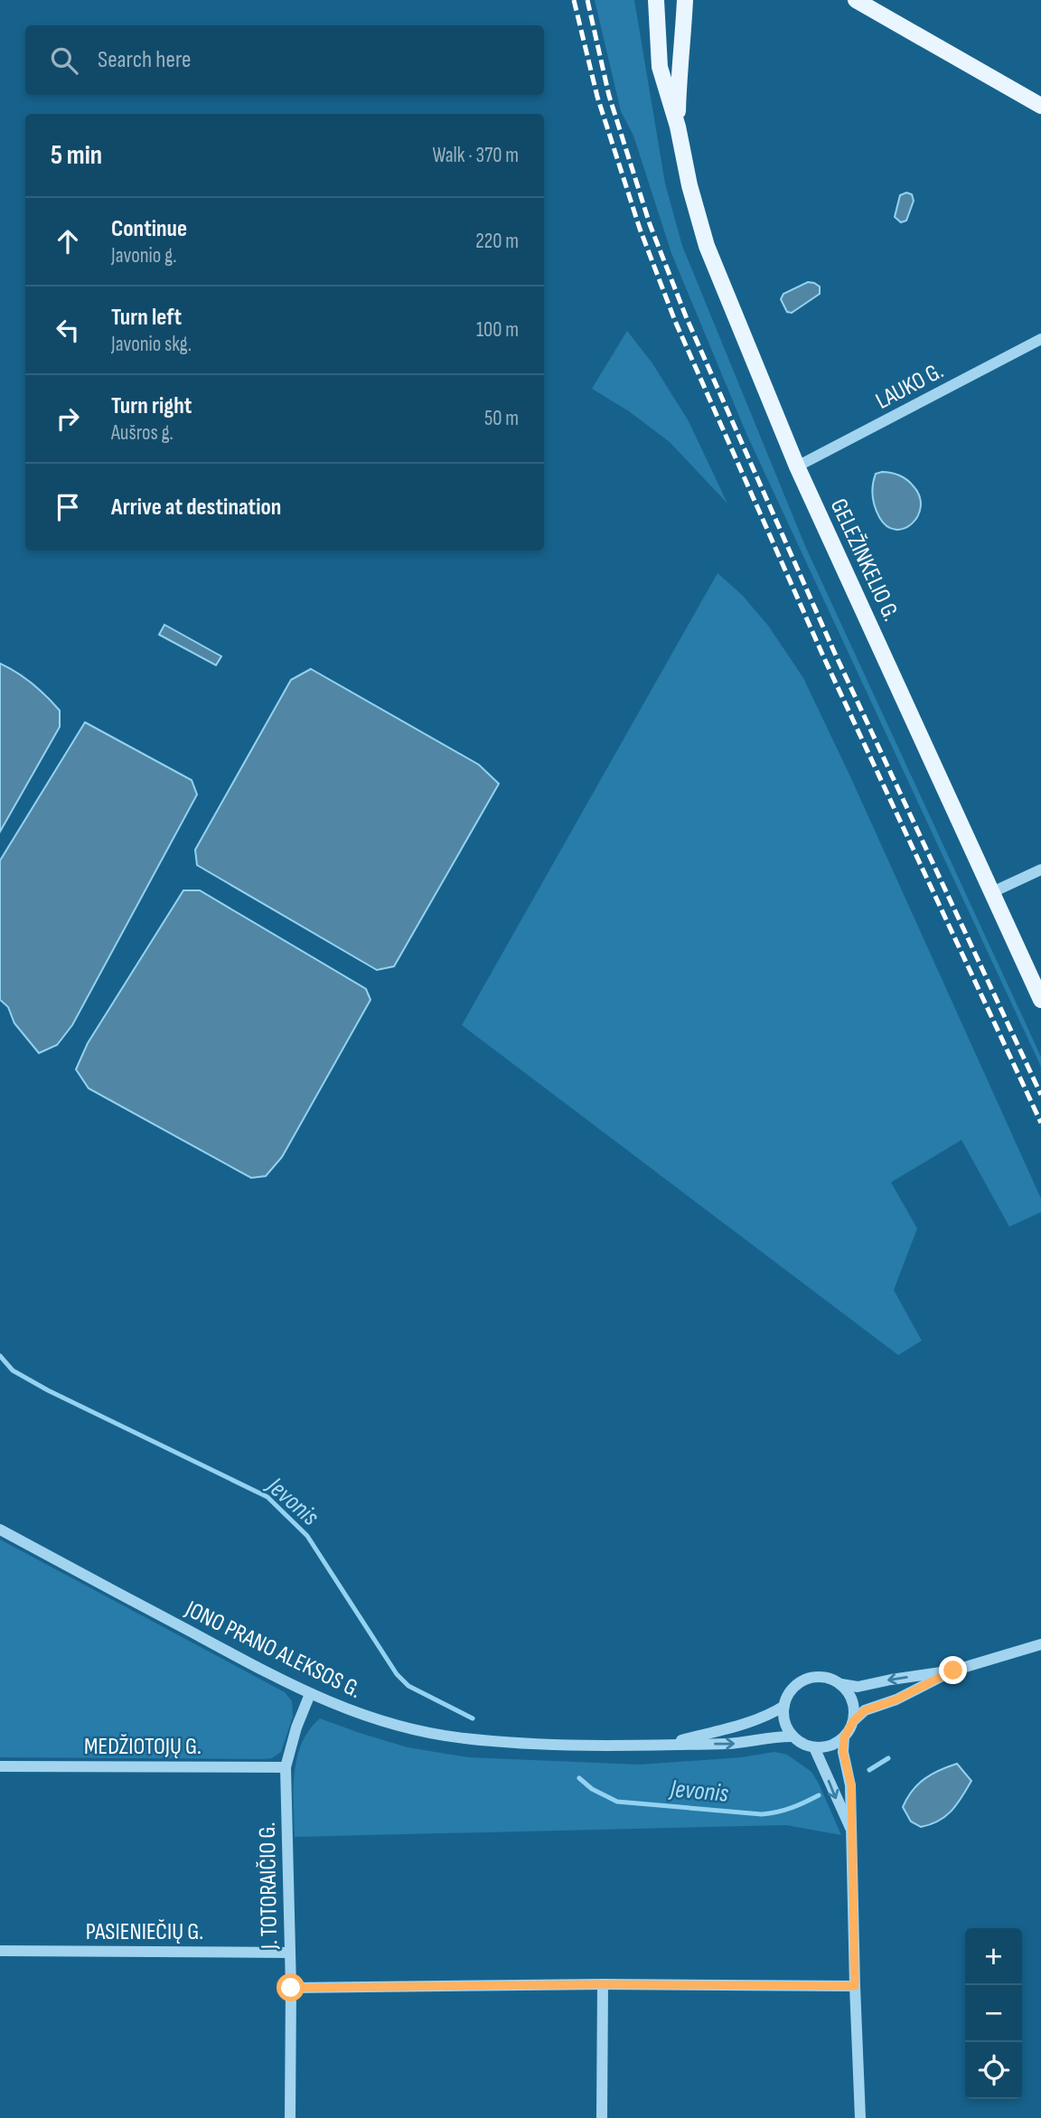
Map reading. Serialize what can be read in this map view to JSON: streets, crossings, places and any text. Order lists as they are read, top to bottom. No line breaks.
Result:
{"streets":{"main road":["GELEŽINKELIO G."],"street":["LAUKO G.","JONO PRANO ALEKSOS G.","MEDŽIOTOJŲ G.","J. TOTORAIČIO G.","PASIENIEČIŲ G."]},"crossings":[["LAUKO G.","GELEŽINKELIO G."],["JONO PRANO ALEKSOS G.","J. TOTORAIČIO G."],["MEDŽIOTOJŲ G.","J. TOTORAIČIO G."],["J. TOTORAIČIO G.","PASIENIEČIŲ G."]],"water":["Jevonis"],"page":{"search":"Search here","heading":["5 min","Walk · 370 m"],"list":[["Continue","Javonio g.","220 m"],["Turn left","Javonio skg.","100 m"],["Turn right","Aušros g.","50 m"],"Arrive at destination"],"map_buttons":["+","−"]}}
